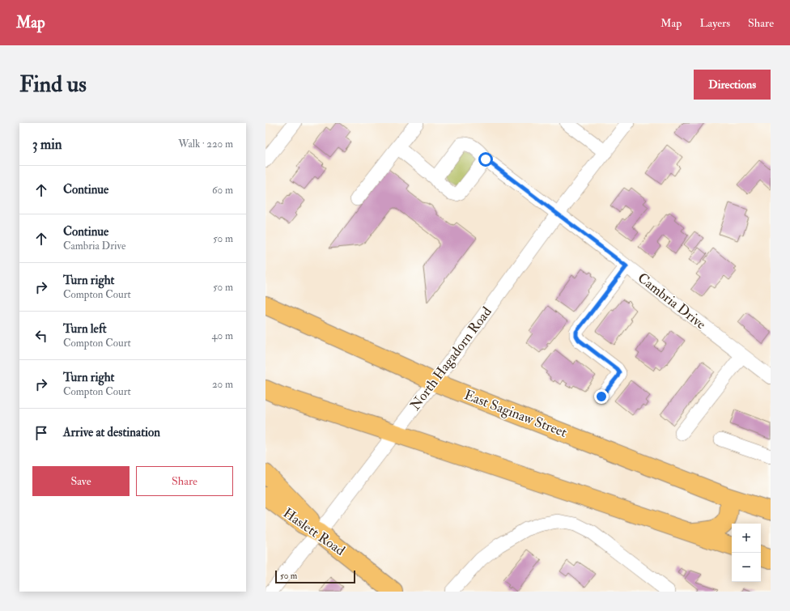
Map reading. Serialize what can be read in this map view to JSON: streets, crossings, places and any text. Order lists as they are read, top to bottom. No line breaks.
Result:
{"streets":{"main road":["East Saginaw Street","Haslett Road"],"street":["Cambria Drive","North Hagadorn Road"]},"crossings":[["Cambria Drive","North Hagadorn Road"],["North Hagadorn Road","East Saginaw Street"],["North Hagadorn Road","Haslett Road"]],"scale_bar":"50 m","page":{"header":"Map","nav":["Map","Layers","Share"],"buttons":["Directions",["Save","Share"]],"title":"Find us","heading":["3 min","Walk · 220 m"],"list":[["Continue","60 m"],["Continue","Cambria Drive","50 m"],["Turn right","Compton Court","50 m"],["Turn left","Compton Court","40 m"],["Turn right","Compton Court","20 m"],"Arrive at destination"],"map_buttons":["+","−"],"scale":"50 m"}}
